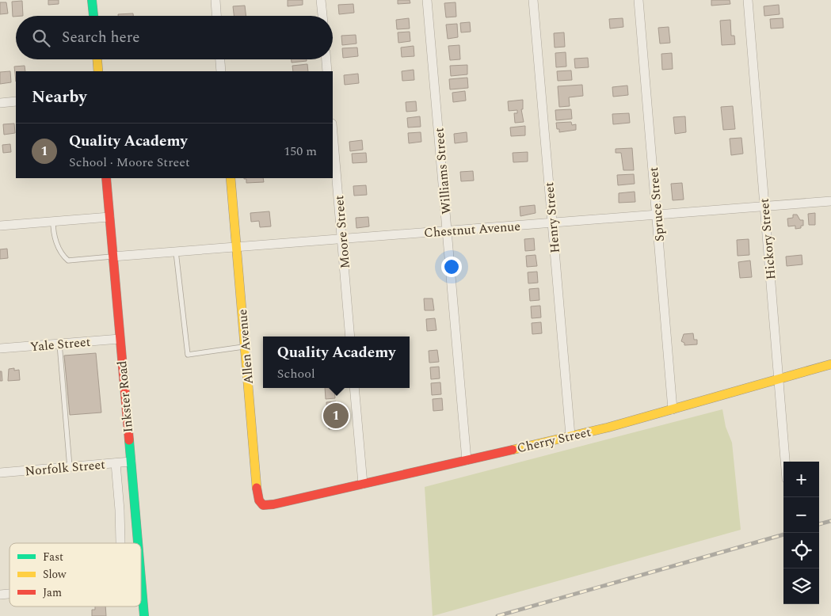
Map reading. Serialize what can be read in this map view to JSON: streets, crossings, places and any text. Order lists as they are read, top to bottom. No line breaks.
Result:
{"streets":{"street":["Williams Street","Spruce Street","Henry Street","Chestnut Avenue","Moore Street","Hickory Street","Yale Street","Allen Avenue","Inkster Road","Cherry Street","Norfolk Street"]},"crossings":[["Williams Street","Chestnut Avenue"],["Williams Street","Cherry Street"],["Spruce Street","Chestnut Avenue"],["Spruce Street","Cherry Street"],["Henry Street","Chestnut Avenue"],["Henry Street","Cherry Street"],["Chestnut Avenue","Moore Street"],["Chestnut Avenue","Hickory Street"],["Chestnut Avenue","Allen Avenue"],["Chestnut Avenue","Inkster Road"],["Hickory Street","Cherry Street"],["Yale Street","Inkster Road"],["Allen Avenue","Cherry Street"],["Inkster Road","Norfolk Street"]],"legend":["Fast","Slow","Jam"],"page":{"search":"Search here","heading":"Nearby","list":[{"mark":"1","name":"Quality Academy","note":"School · Moore Street","value":"150 m"}],"popup":["Quality Academy","School"],"pins":"1","map_buttons":["+","−"]}}
